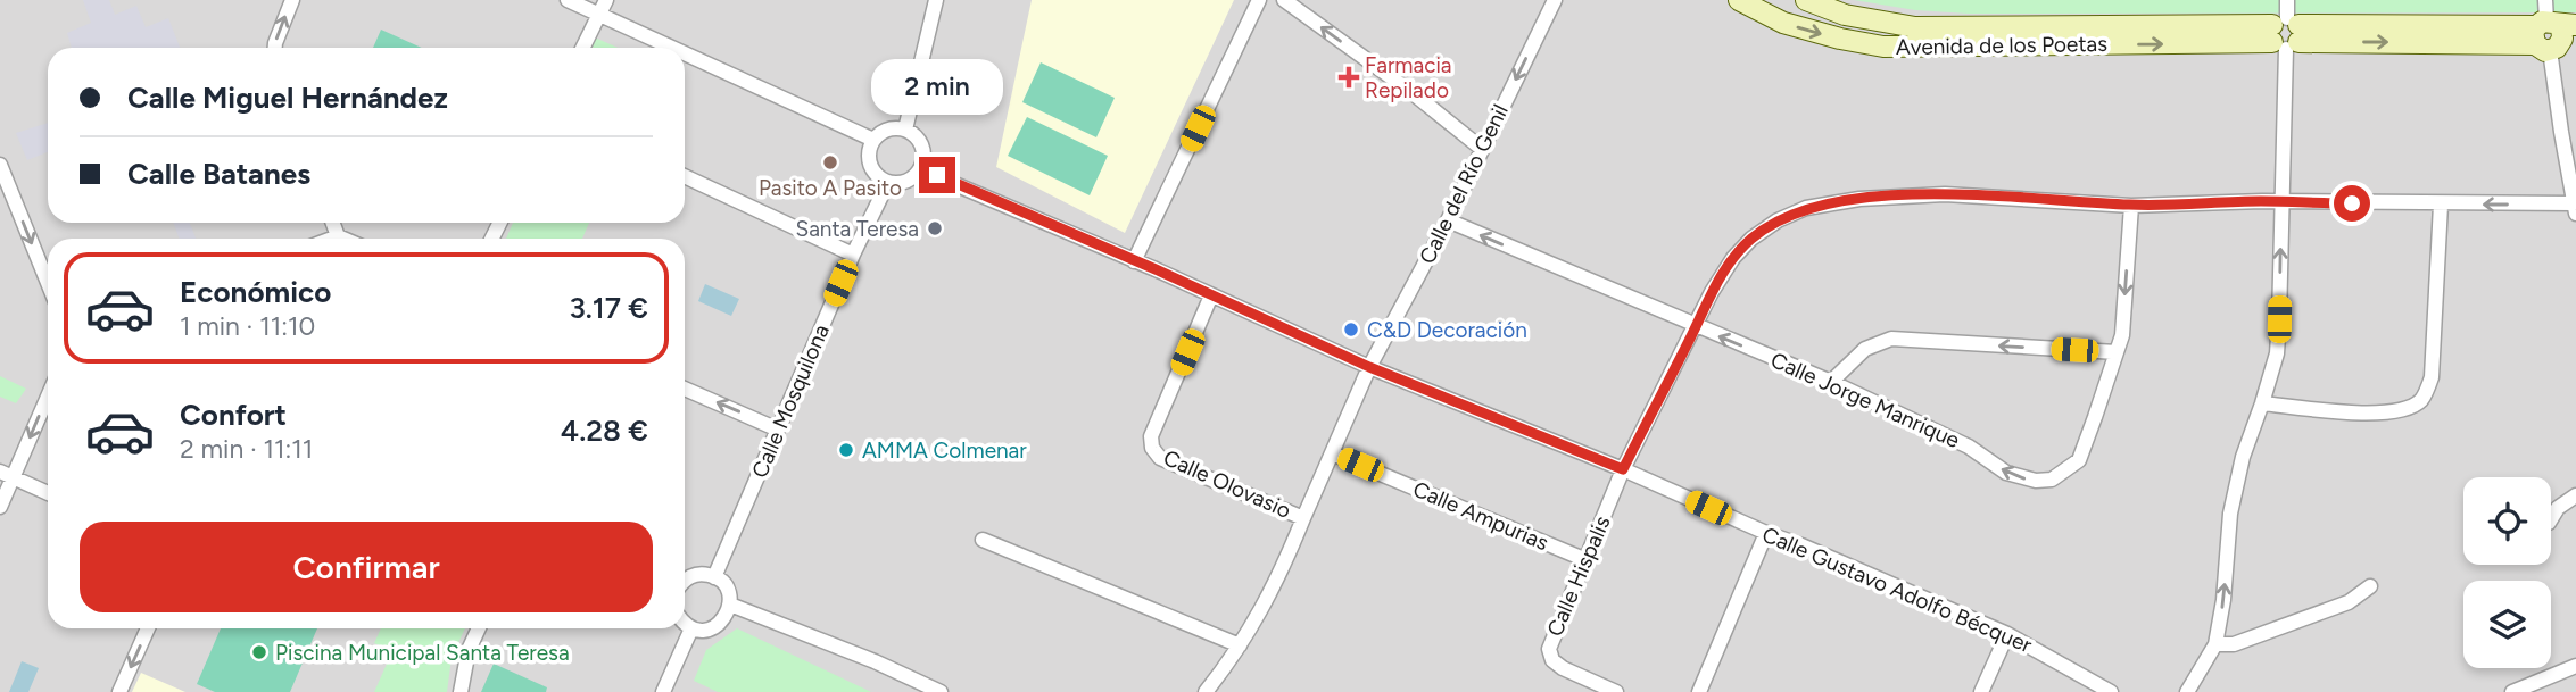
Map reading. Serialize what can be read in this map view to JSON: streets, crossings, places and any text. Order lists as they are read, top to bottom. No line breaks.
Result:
{"streets":{"main road":["Avenida de los Poetas"],"street":["Calle del Río Genil","Calle Jorge Manrique","Calle Mosquilona","Calle Olovasio","Calle Ampurias","Calle Hispalis","Calle Gustavo Adolfo Bécquer"]},"crossings":[["Calle del Río Genil","Calle Jorge Manrique"],["Calle del Río Genil","Calle Olovasio"],["Calle del Río Genil","Calle Gustavo Adolfo Bécquer"],["Calle Jorge Manrique","Calle Hispalis"],["Calle Mosquilona","Calle Gustavo Adolfo Bécquer"],["Calle Olovasio","Calle Ampurias"],["Calle Olovasio","Calle Gustavo Adolfo Bécquer"],["Calle Ampurias","Calle Hispalis"],["Calle Hispalis","Calle Gustavo Adolfo Bécquer"]],"one_way":["Calle del Río Genil"],"places":{"health":["Farmacia Repilado"],"other":["Pasito A Pasito","Santa Teresa","C&D Decoración","AMMA Colmenar","Piscina Municipal Santa Teresa"]},"page":{"banner":["Calle Miguel Hernández","Calle Batanes"],"bubble":"2 min","list":[{"name":"Económico","note":"1 min · 11:10","value":"3.17 €"},{"name":"Confort","note":"2 min · 11:11","value":"4.28 €"}],"buttons":"Confirmar"}}
